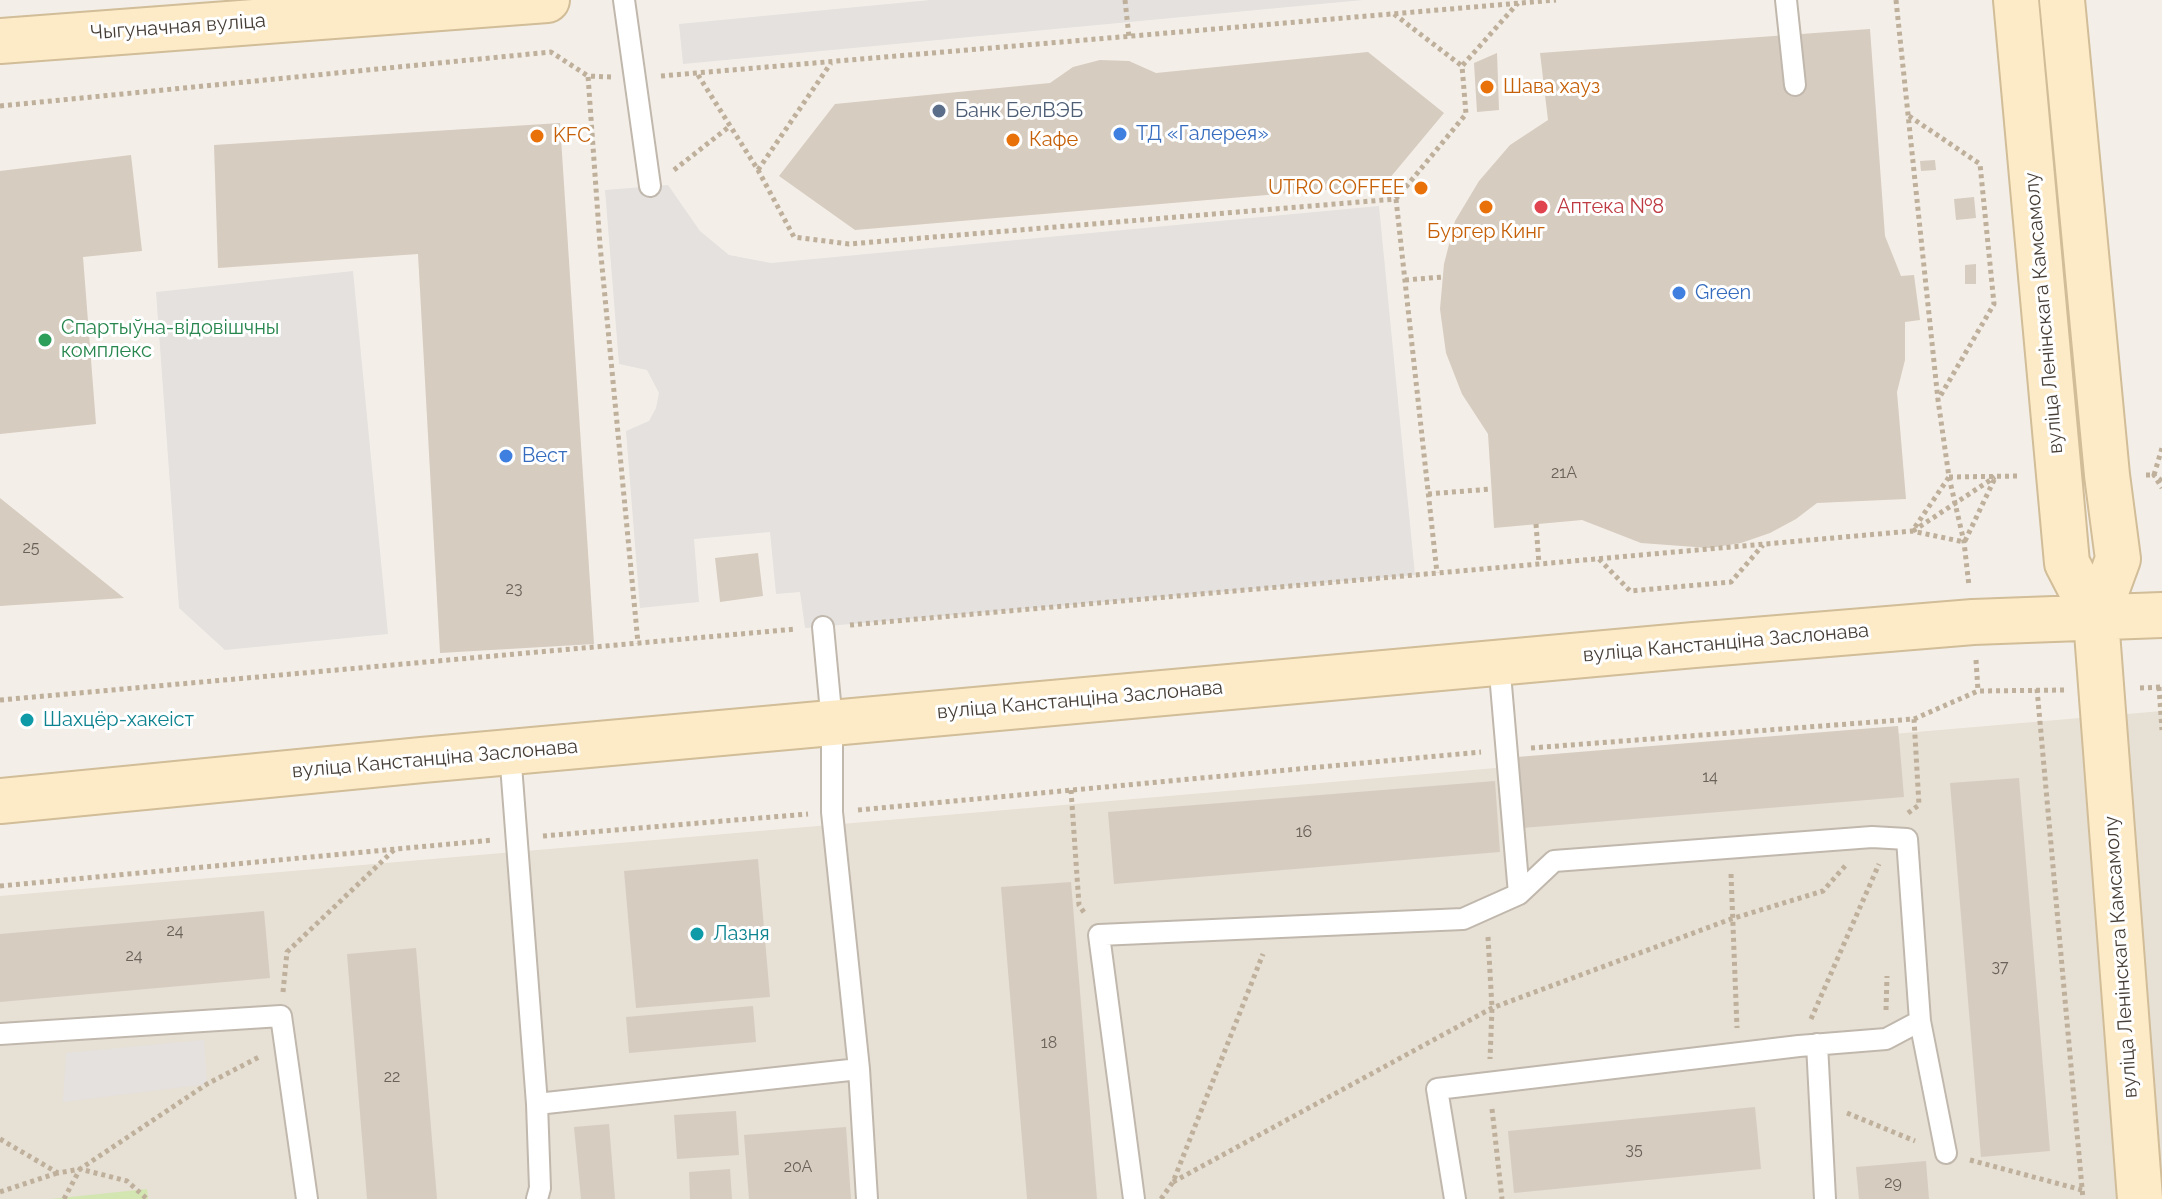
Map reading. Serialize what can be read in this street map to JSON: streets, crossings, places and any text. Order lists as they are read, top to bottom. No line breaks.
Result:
{"streets":{"main road":["Чыгуначная вуліца","вуліца Ленінскага Камсамолу","вуліца Канстанціна Заслонава"]},"crossings":[["вуліца Ленінскага Камсамолу","вуліца Канстанціна Заслонава"]],"places":["Шава хауз","Банк БелВЭБ","ТД «Галерея»","KFC","Кафе","UTRO COFFEE","Бургер Кинг","Аптека №8","Green","Спартыўна-відовішчны комплекс","Вест","Шахцёр-хакеіст","Лазня"],"house_numbers":["21А","25","23","14","16","24","24","37","18","22","35","20А","29"]}
